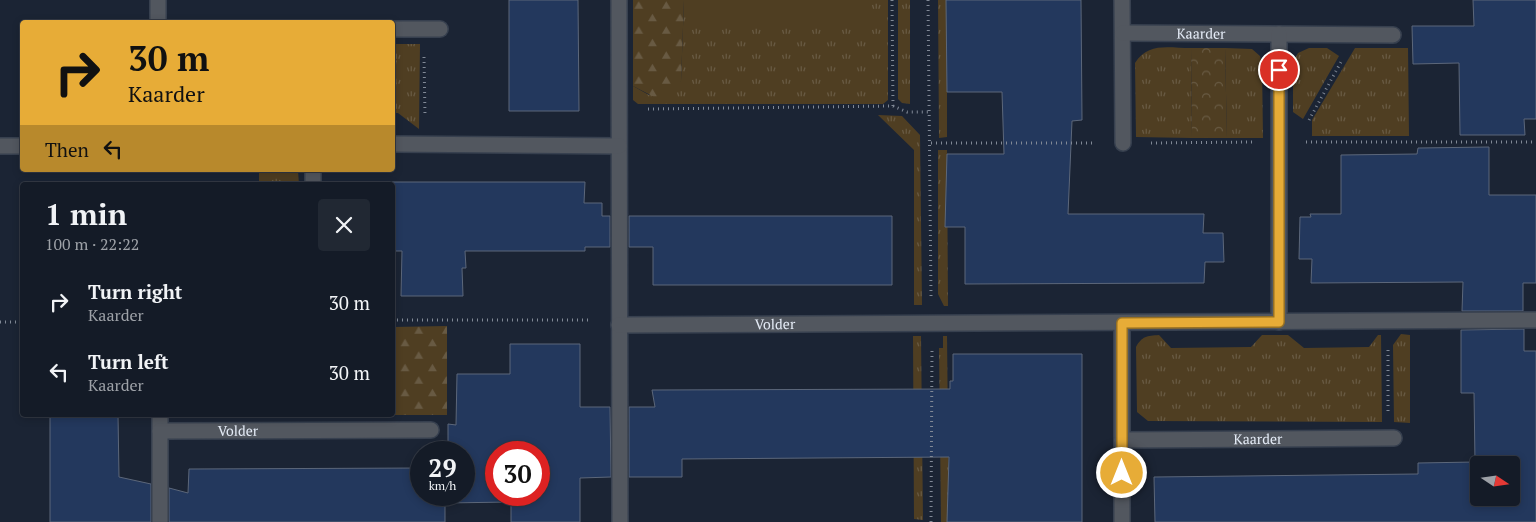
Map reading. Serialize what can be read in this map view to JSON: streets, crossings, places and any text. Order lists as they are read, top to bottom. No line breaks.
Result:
{"streets":{"street":["Kaarder","Volder"]},"north":"right","page":{"turn":["30 m","Kaarder"],"then":"Then","heading":["1 min","100 m · 22:22"],"list":[{"name":"Turn right","note":"Kaarder","value":"30 m"},{"name":"Turn left","note":"Kaarder","value":"30 m"}],"speed":"29 km/h","limit":"30"}}
